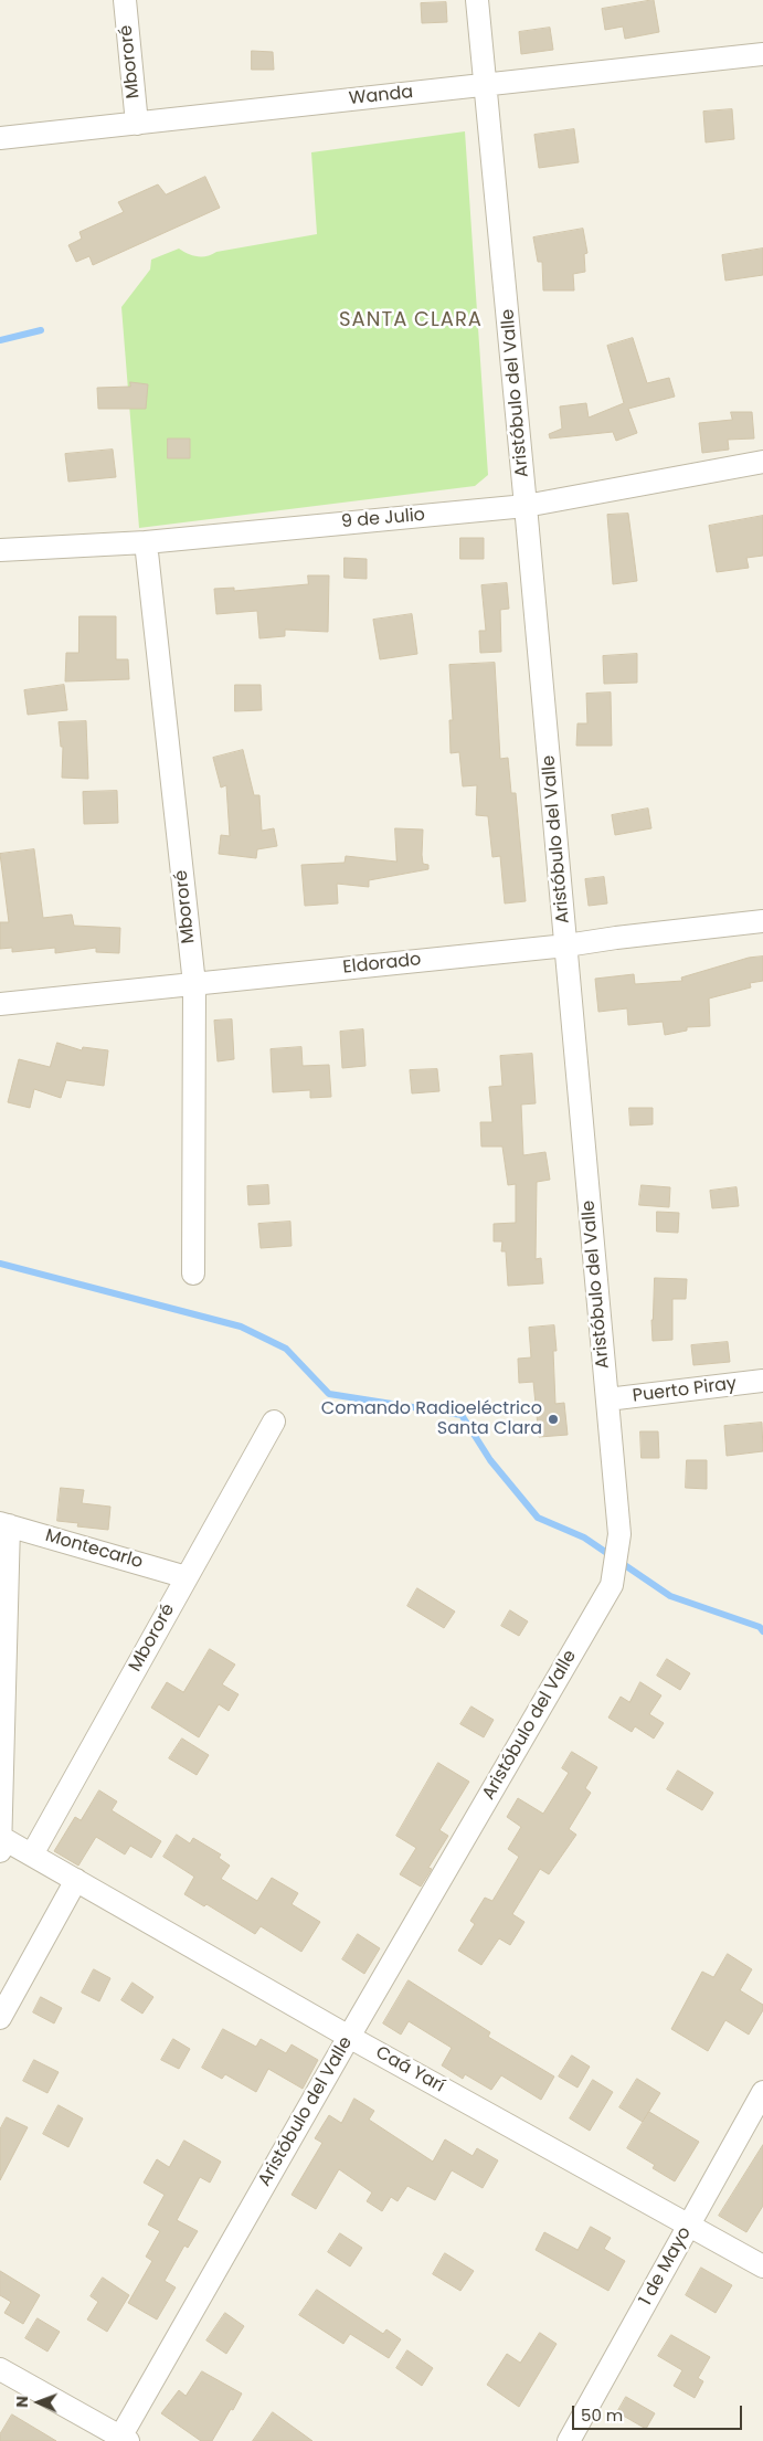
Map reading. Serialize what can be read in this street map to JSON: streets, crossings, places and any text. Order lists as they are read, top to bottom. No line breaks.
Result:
{"streets":{"street":["Mbororé","Wanda","Aristóbulo del Valle","9 de Julio","Eldorado","Puerto Piray","Montecarlo","Caá Yarí","1 de Mayo"]},"crossings":[["Mbororé","Wanda"],["Mbororé","9 de Julio"],["Mbororé","Eldorado"],["Mbororé","Montecarlo"],["Mbororé","Caá Yarí"],["Wanda","Aristóbulo del Valle"],["Aristóbulo del Valle","9 de Julio"],["Aristóbulo del Valle","Eldorado"],["Aristóbulo del Valle","Puerto Piray"],["Aristóbulo del Valle","Caá Yarí"],["Caá Yarí","1 de Mayo"]],"districts":["SANTA CLARA"],"places":["Comando Radioeléctrico Santa Clara"],"scale_bar":"50 m","north":"left"}
